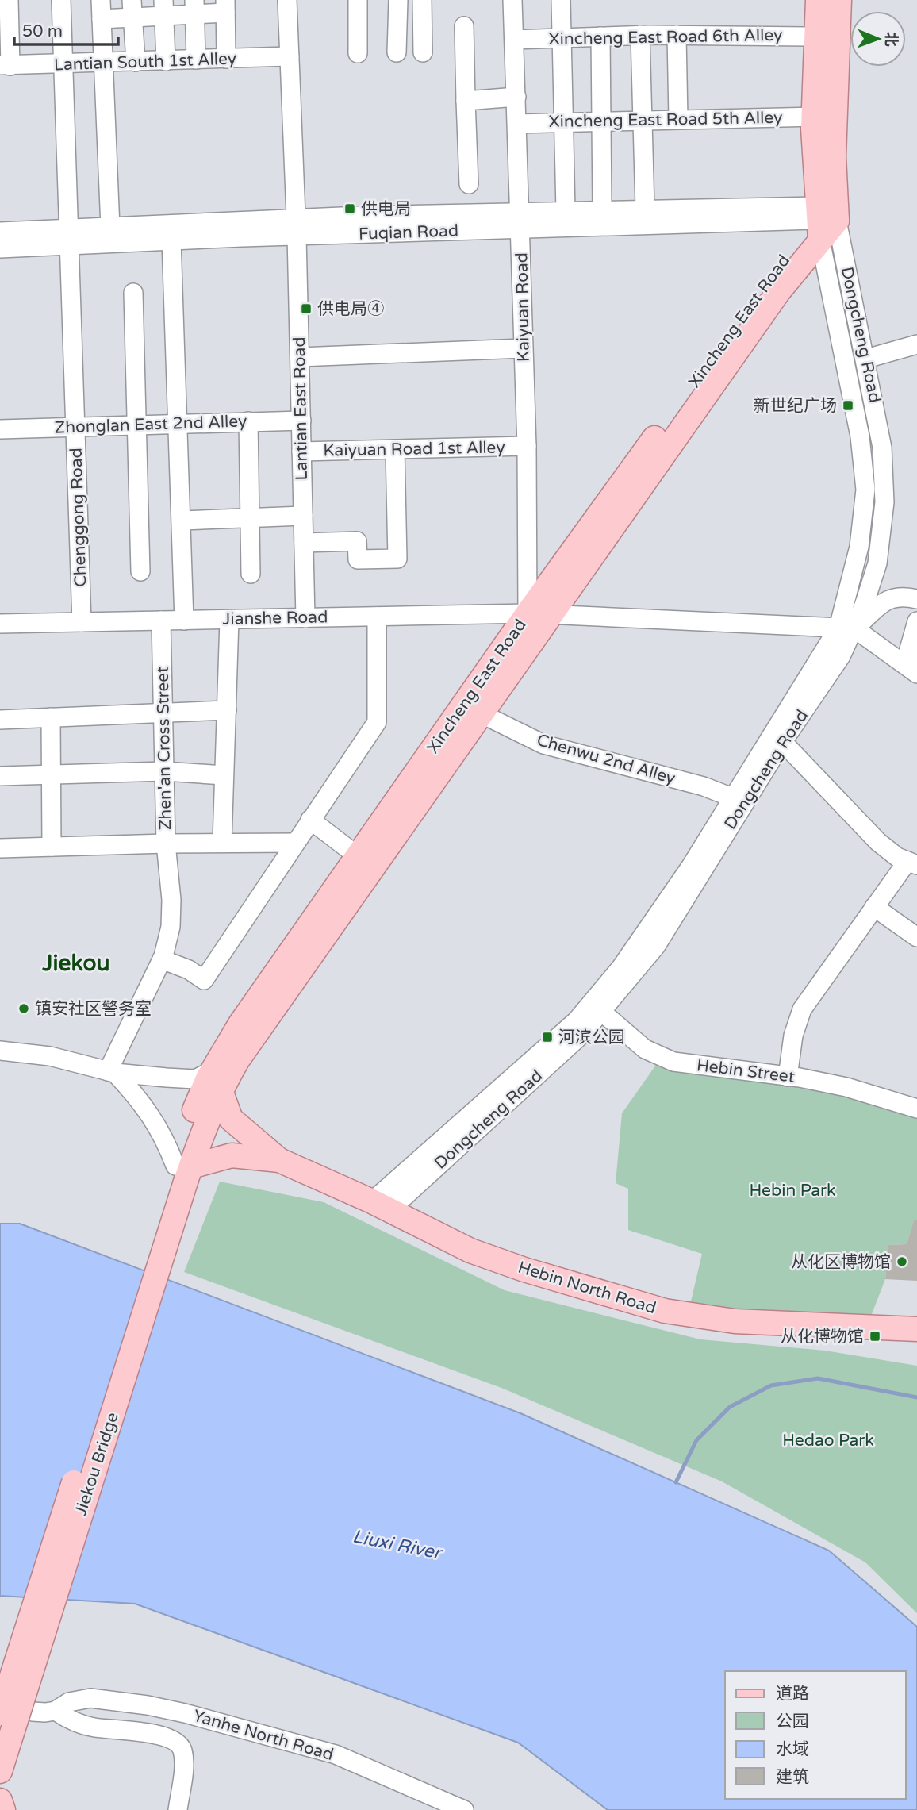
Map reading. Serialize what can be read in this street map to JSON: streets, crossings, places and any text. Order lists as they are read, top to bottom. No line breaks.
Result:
{"streets":{"main road":["Xincheng East Road","Hebin North Road","Jiekou Bridge"],"street":["Xincheng East Road 6th Alley","Lantian South 1st Alley","Xincheng East Road 5th Alley","Fuqian Road","Kaiyuan Road","Dongcheng Road","Lantian East Road","Zhonglan East 2nd Alley","Kaiyuan Road 1st Alley","Chenggong Road","Jianshe Road","Zhen'an Cross Street","Chenwu 2nd Alley","Hebin Street","Yanhe North Road"]},"crossings":[["Xincheng East Road 6th Alley","Kaiyuan Road"],["Lantian South 1st Alley","Lantian East Road"],["Lantian South 1st Alley","Chenggong Road"],["Xincheng East Road 5th Alley","Kaiyuan Road"],["Fuqian Road","Kaiyuan Road"],["Fuqian Road","Xincheng East Road"],["Fuqian Road","Dongcheng Road"],["Fuqian Road","Lantian East Road"],["Fuqian Road","Chenggong Road"],["Kaiyuan Road","Xincheng East Road"],["Kaiyuan Road","Kaiyuan Road 1st Alley"],["Kaiyuan Road","Jianshe Road"],["Xincheng East Road","Dongcheng Road"],["Xincheng East Road","Jianshe Road"],["Xincheng East Road","Chenwu 2nd Alley"],["Xincheng East Road","Hebin North Road"],["Xincheng East Road","Jiekou Bridge"],["Dongcheng Road","Jianshe Road"],["Dongcheng Road","Chenwu 2nd Alley"],["Dongcheng Road","Hebin Street"],["Dongcheng Road","Hebin North Road"],["Lantian East Road","Zhonglan East 2nd Alley"],["Lantian East Road","Kaiyuan Road 1st Alley"],["Lantian East Road","Jianshe Road"],["Zhonglan East 2nd Alley","Chenggong Road"],["Chenggong Road","Jianshe Road"],["Jianshe Road","Zhen'an Cross Street"],["Hebin North Road","Jiekou Bridge"]],"districts":["Jiekou"],"water":["Liuxi River"],"parks":["Hebin Park","Hedao Park"],"places":{"transit":["供电局","供电局④","新世纪广场","河滨公园","从化博物馆"],"other":["镇安社区警务室","从化区博物馆"]},"legend":["道路","公园","水域","建筑"],"scale_bar":"50 m","north":"right"}
